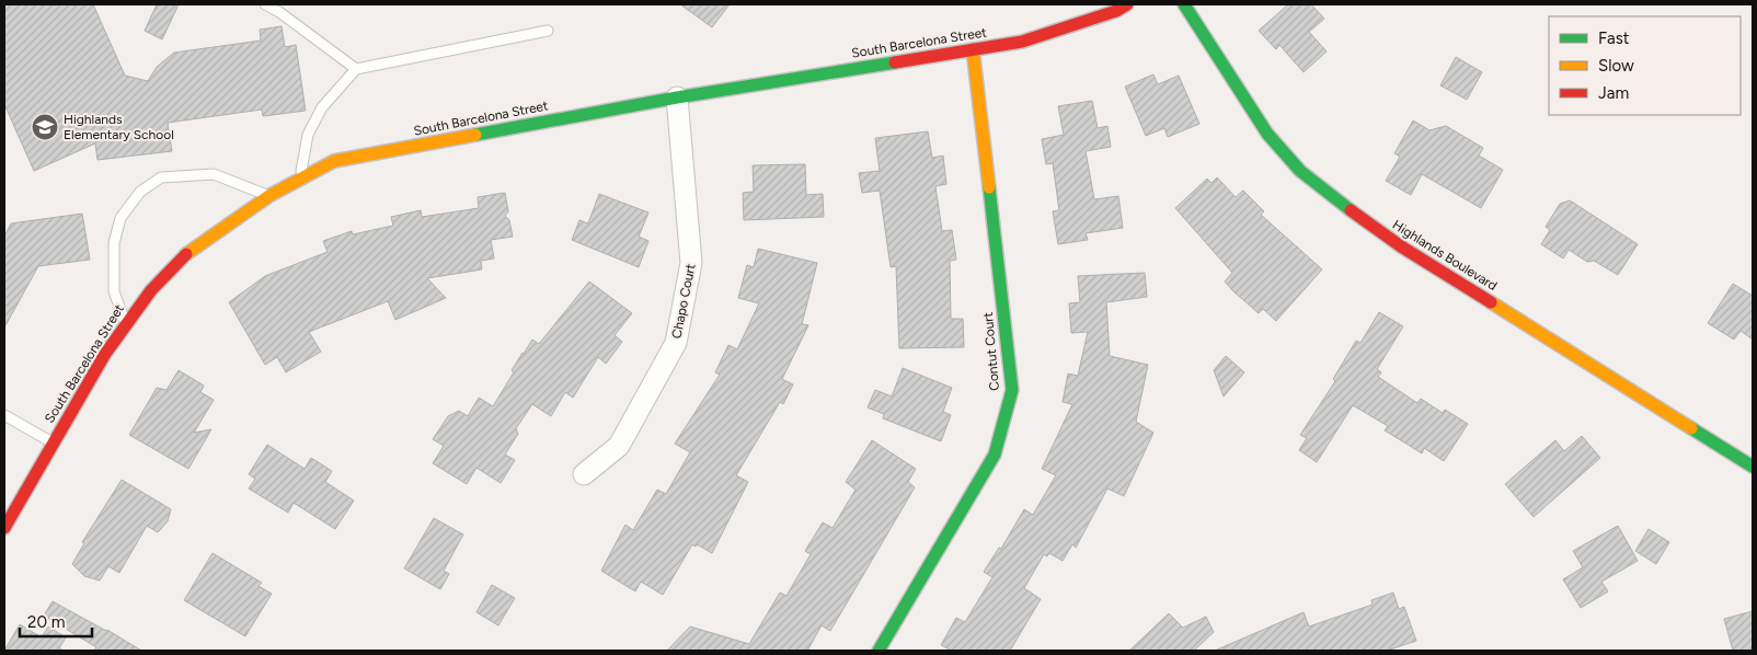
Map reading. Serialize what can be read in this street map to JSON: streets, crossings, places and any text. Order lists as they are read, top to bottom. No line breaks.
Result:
{"streets":{"street":["South Barcelona Street","Highlands Boulevard","Chapo Court","Contut Court"]},"crossings":[["South Barcelona Street","Chapo Court"],["South Barcelona Street","Contut Court"]],"places":{"school or university":["Highlands Elementary School"]},"legend":["Fast","Slow","Jam"],"scale_bar":"20 m"}
